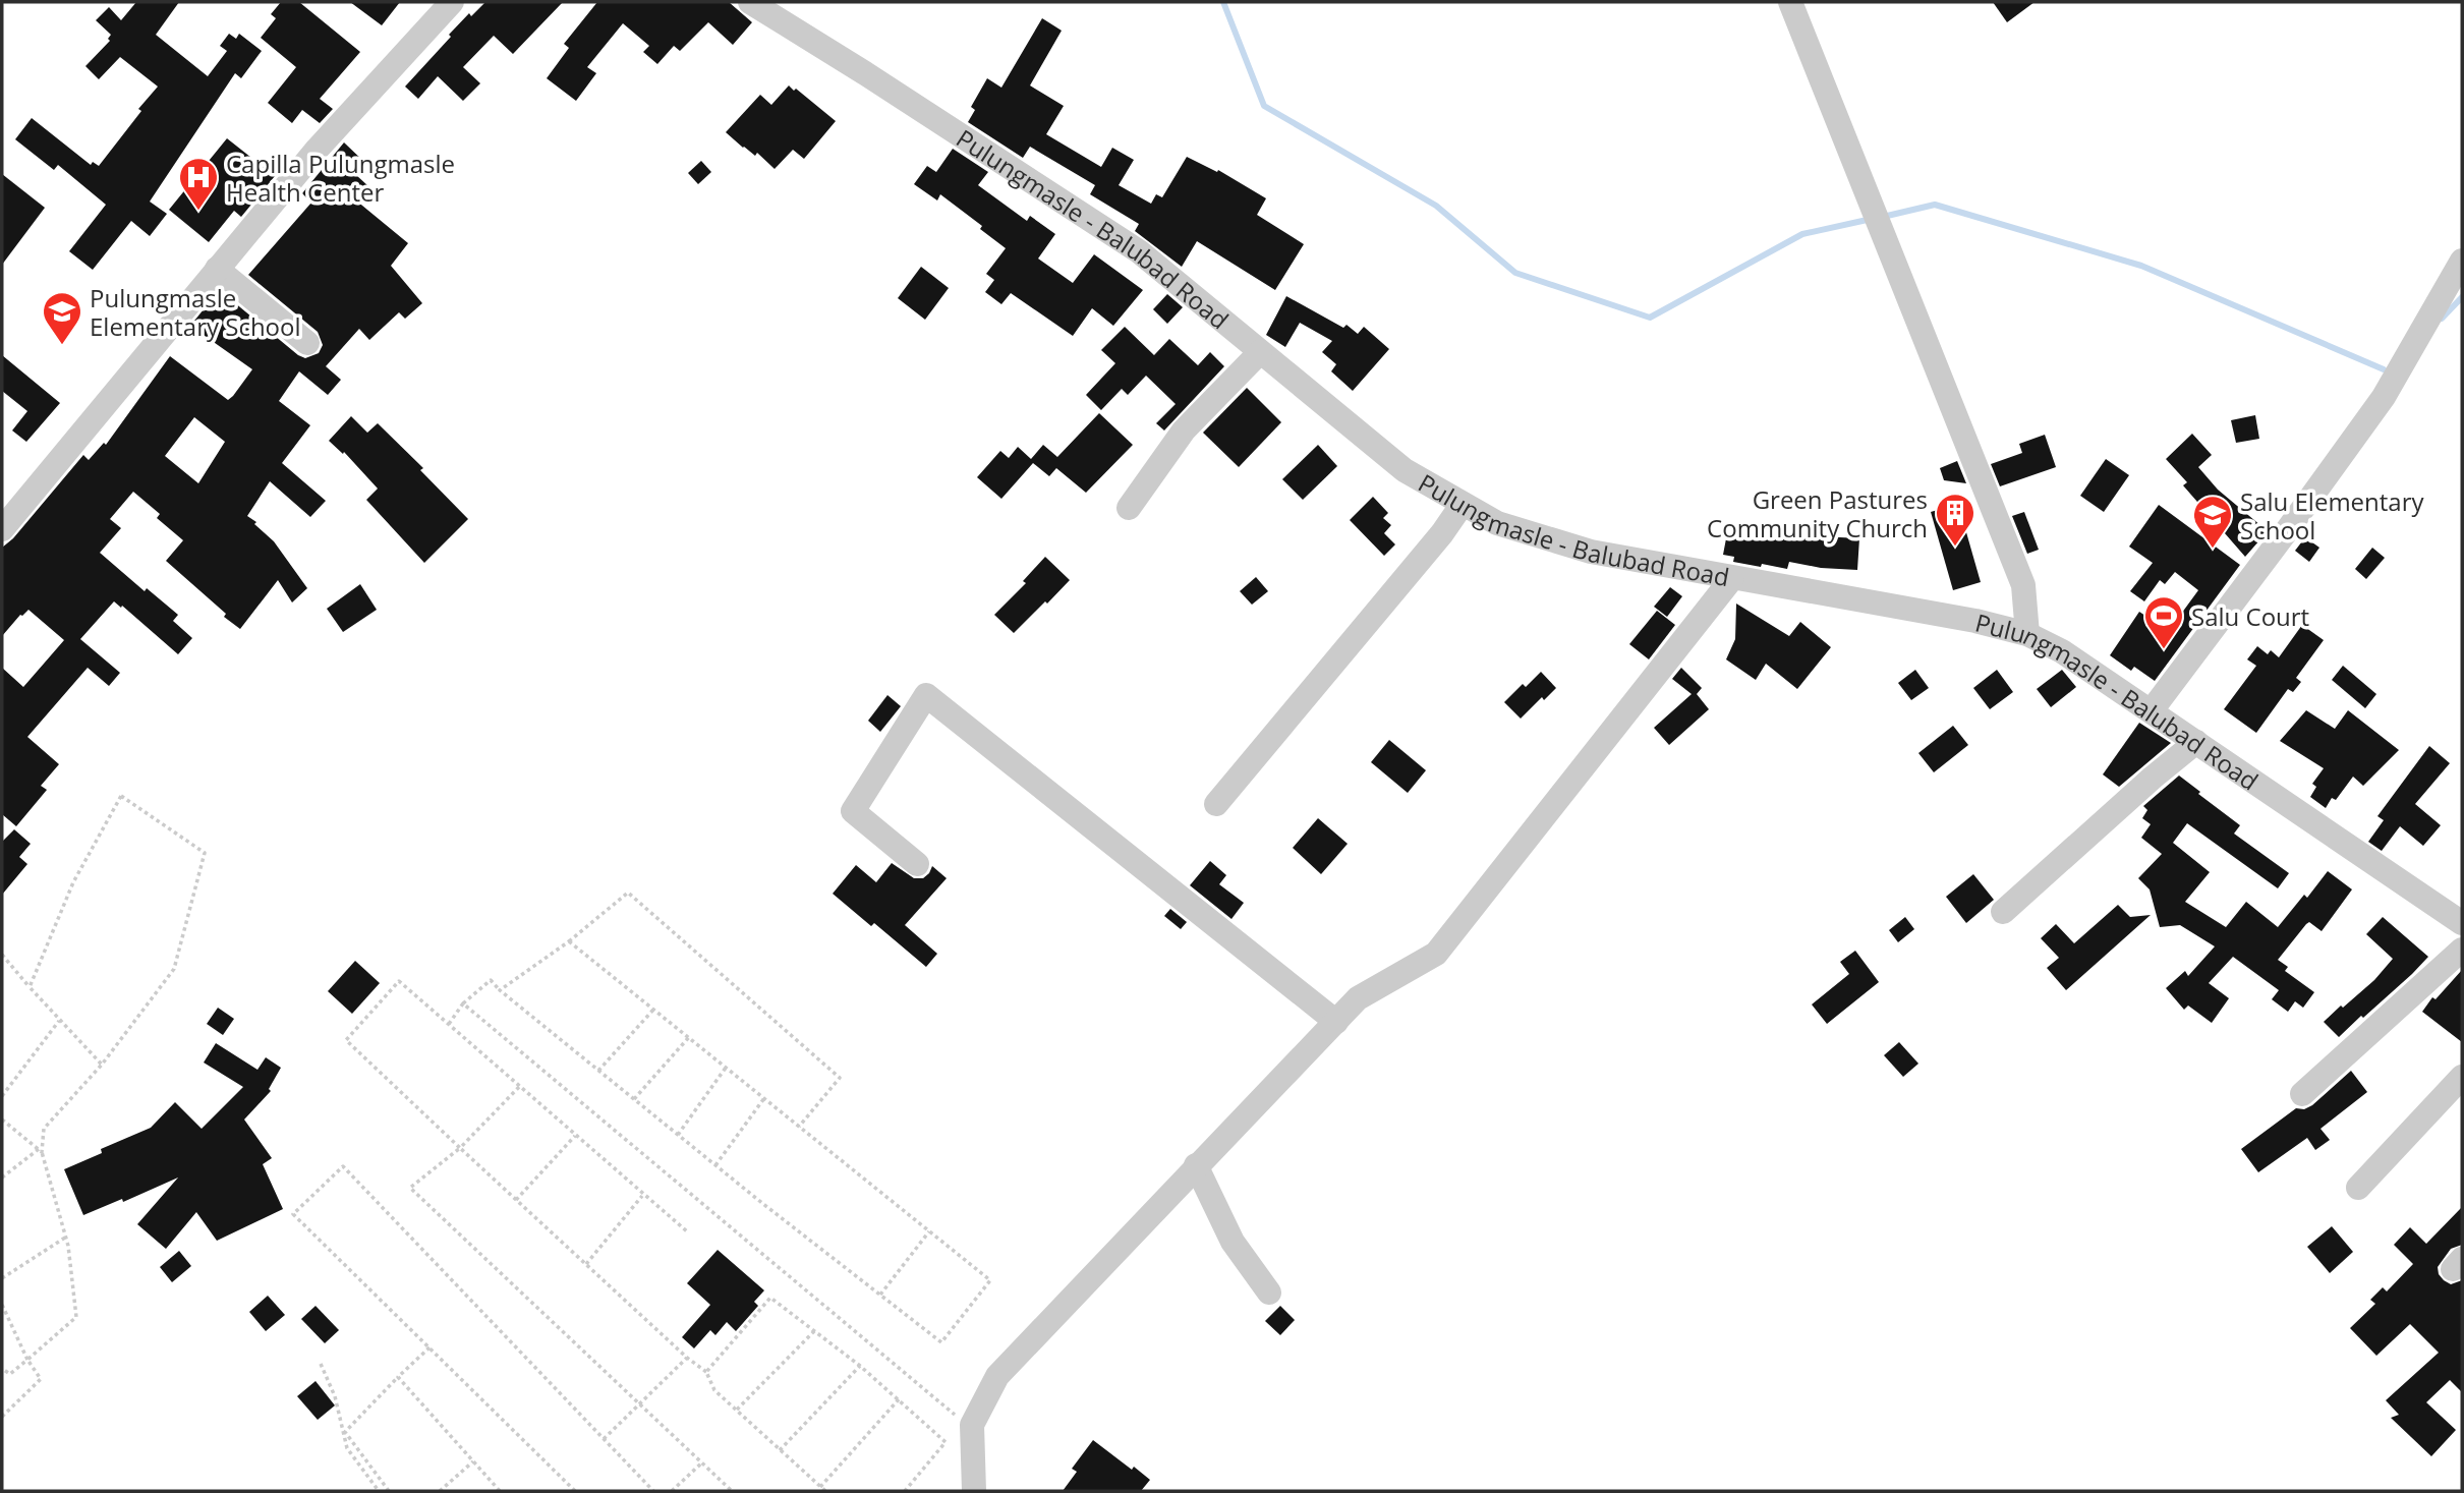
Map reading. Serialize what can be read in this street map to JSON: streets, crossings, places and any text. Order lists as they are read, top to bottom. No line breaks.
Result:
{"streets":{"street":["Pulungmasle - Balubad Road"]},"places":{"hospital":["Capilla Pulungmasle Health Center"],"school or university":["Pulungmasle Elementary School","Salu Elementary School"],"building":["Green Pastures Community Church"],"sports":["Salu Court"]}}
